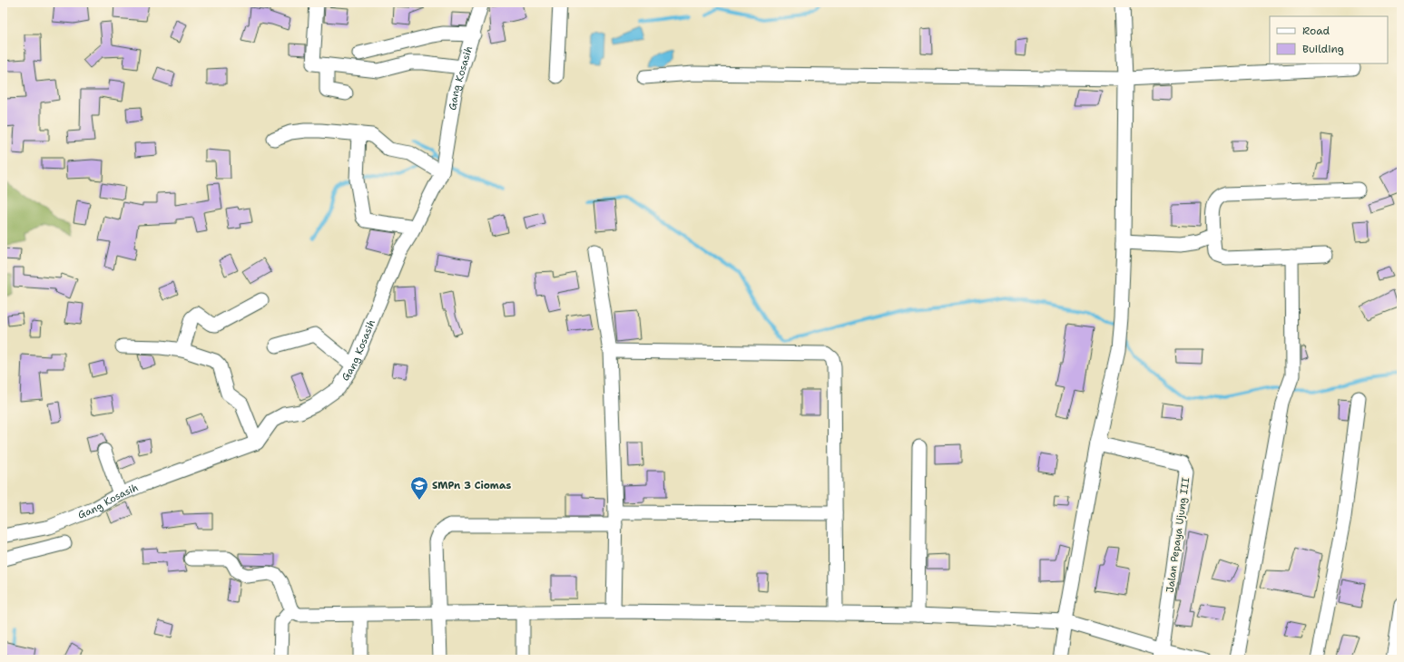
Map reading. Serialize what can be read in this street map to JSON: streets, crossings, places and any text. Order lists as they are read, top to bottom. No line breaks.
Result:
{"streets":{"street":["Gang Kosasih","Jalan Pepaya Ujung III"]},"places":{"school or university":["SMPn 3 Ciomas"]},"legend":["Road","Building"]}
